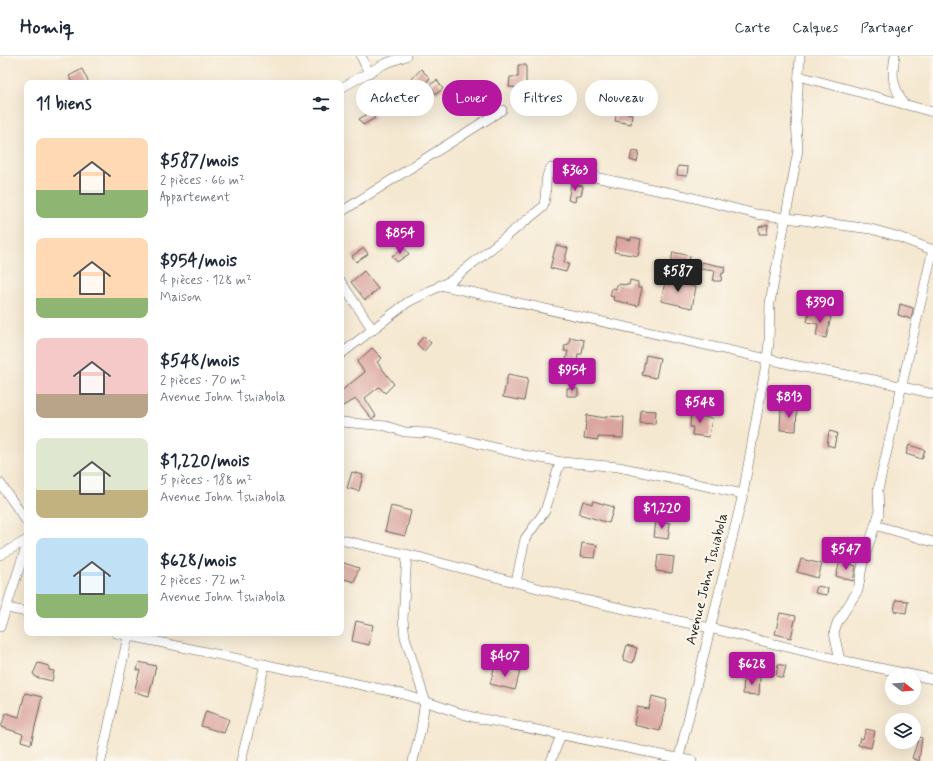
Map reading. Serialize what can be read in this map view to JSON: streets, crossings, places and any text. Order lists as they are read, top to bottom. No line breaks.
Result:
{"streets":{"street":["Avenue John Tshiabola"]},"north":"right","page":{"header":"Homiq","nav":["Carte","Calques","Partager"],"chip":["Acheter","Louer","Filtres","Nouveau"],"heading":"11 biens","list":[{"name":"$587/mois","note":"2 pièces · 66 m² · Appartement"},{"name":"$954/mois","note":"4 pièces · 128 m² · Maison"},{"name":"$548/mois","note":"2 pièces · 70 m² · Avenue John Tshiabola"},{"name":"$1,220/mois","note":"5 pièces · 188 m² · Avenue John Tshiabola"},{"name":"$628/mois","note":"2 pièces · 72 m² · Avenue John Tshiabola"}],"price":["$363","$854","$587","$390","$954","$813","$548","$1,220","$547","$407","$628"]}}
